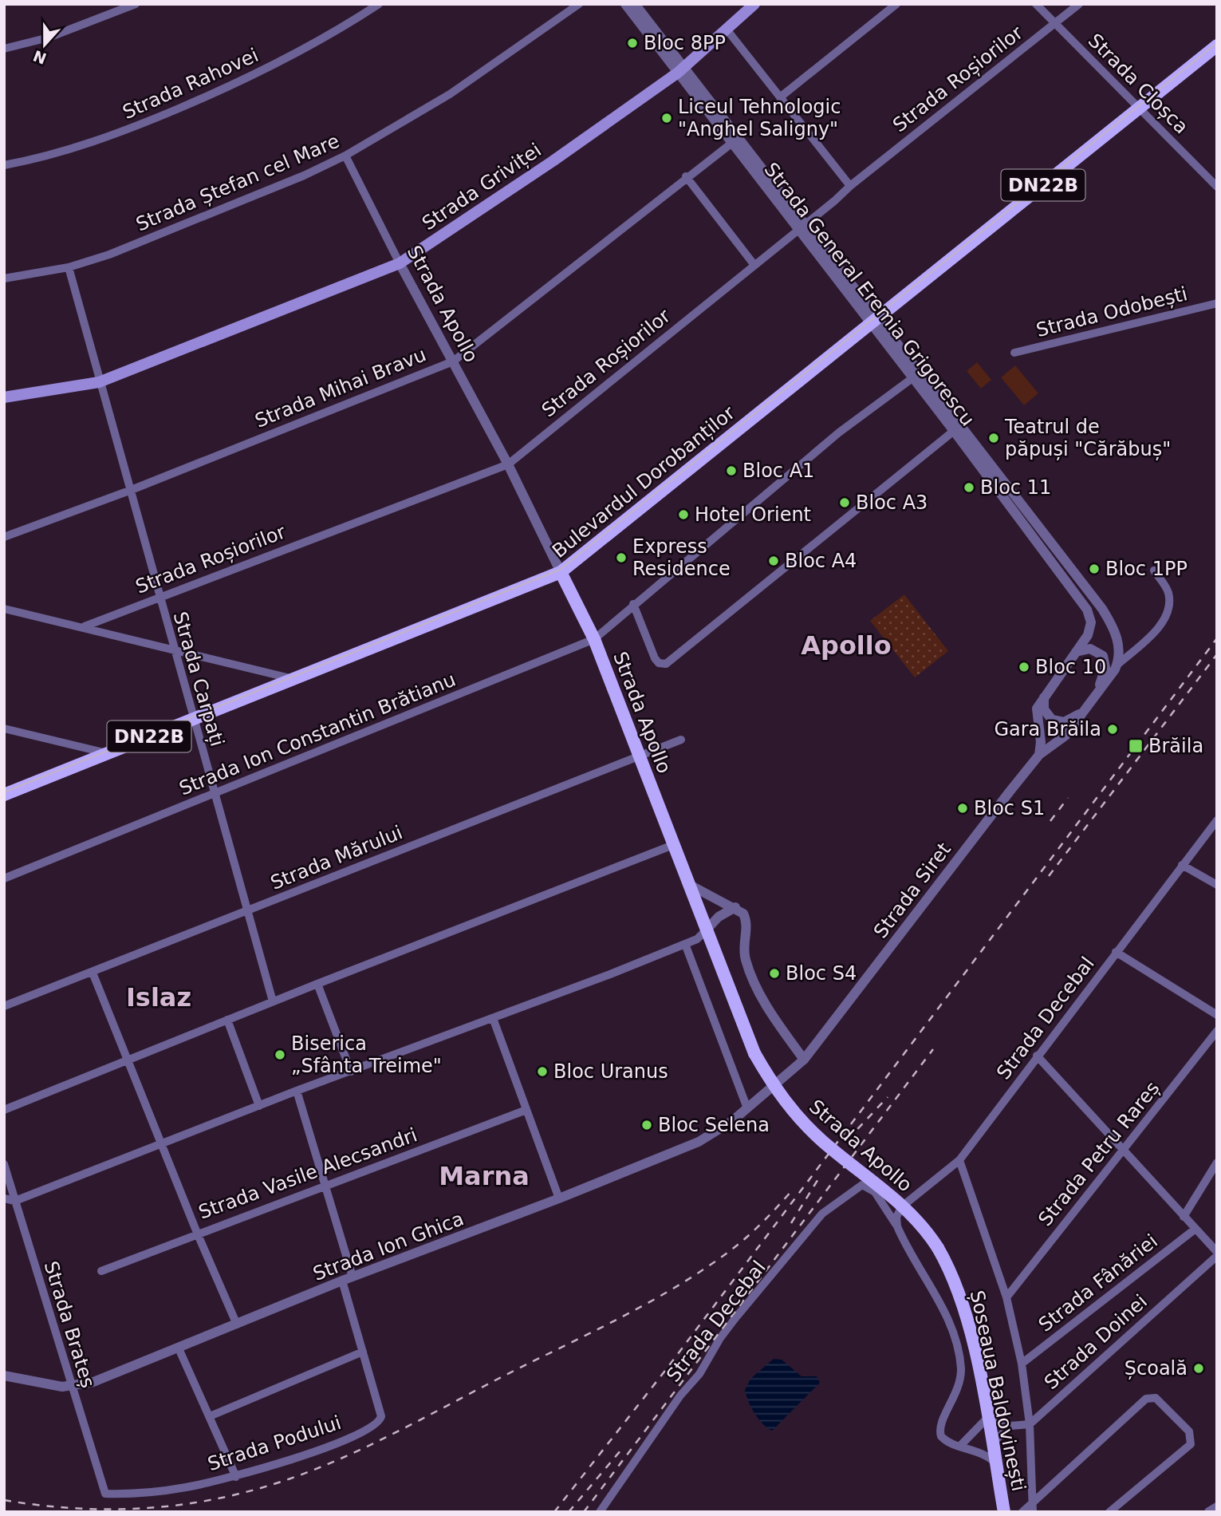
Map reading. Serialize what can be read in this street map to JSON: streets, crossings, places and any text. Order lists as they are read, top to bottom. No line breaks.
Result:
{"streets":{"main road":["DN22B","Strada Griviței","Strada Apollo","Bulevardul Dorobanților","Șoseaua Baldovinești"],"street":["Strada Roșiorilor","Strada Rahovei","Strada Cloșca","Strada Ștefan cel Mare","Strada General Eremia Grigorescu","Strada Odobești","Strada Mihai Bravu","Strada Carpați","Strada Ion Constantin Brătianu","Strada Mărului","Strada Siret","Strada Decebal","Strada Petru Rareș","Strada Vasile Alecsandri","Strada Ion Ghica","Strada Fânăriei","Strada Brateș","Strada Doinei","Strada Podului"]},"crossings":[["Strada Roșiorilor","Strada Cloșca"],["Strada Roșiorilor","Strada General Eremia Grigorescu"],["Strada Roșiorilor","Strada Apollo"],["Strada Roșiorilor","Strada Carpați"],["Strada Cloșca","Bulevardul Dorobanților"],["Strada Ștefan cel Mare","Strada Apollo"],["Strada Ștefan cel Mare","Strada Carpați"],["Strada Griviței","Strada General Eremia Grigorescu"],["Strada Griviței","Strada Apollo"],["Strada Griviței","Strada Carpați"],["Strada General Eremia Grigorescu","Strada Mihai Bravu"],["Strada General Eremia Grigorescu","Bulevardul Dorobanților"],["Strada General Eremia Grigorescu","Strada Ion Constantin Brătianu"],["Strada General Eremia Grigorescu","Strada Siret"],["Strada Apollo","Strada Mihai Bravu"],["Strada Apollo","Bulevardul Dorobanților"],["Strada Apollo","Strada Ion Constantin Brătianu"],["Strada Apollo","Strada Mărului"],["Strada Apollo","Șoseaua Baldovinești"],["Strada Mihai Bravu","Strada Carpați"],["Bulevardul Dorobanților","Strada Carpați"],["Strada Carpați","Strada Ion Constantin Brătianu"],["Strada Carpați","Strada Mărului"],["Strada Siret","Strada Ion Ghica"],["Strada Decebal","Șoseaua Baldovinești"],["Strada Ion Ghica","Strada Brateș"],["Strada Brateș","Strada Podului"]],"districts":["Apollo","Islaz","Marna"],"places":{"other":["Bloc 8PP","Liceul Tehnologic \"Anghel Saligny\"","Teatrul de păpuși \"Cărăbuș\"","Bloc A1","Bloc 11","Bloc A3","Hotel Orient","Express Residence","Bloc A4","Bloc 1PP","Bloc 10","Gara Brăila","Bloc S1","Bloc S4","Biserica „Sfânta Treime\"","Bloc Uranus","Bloc Selena","Școală"],"transit":["Brăila"]},"north":"bottom"}
